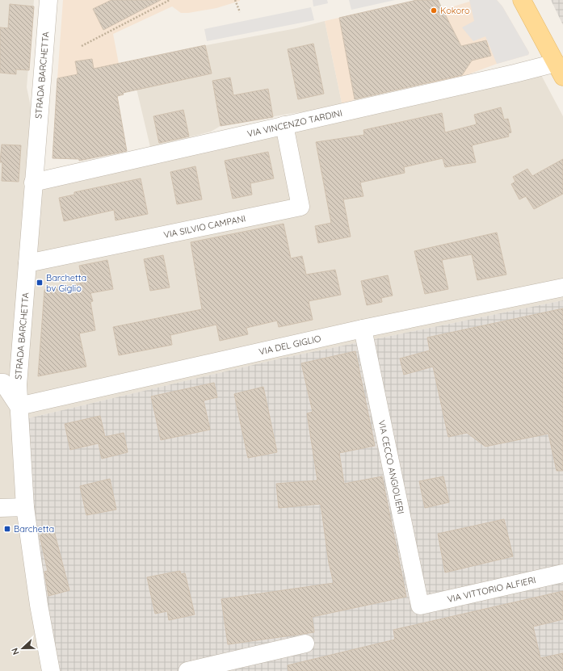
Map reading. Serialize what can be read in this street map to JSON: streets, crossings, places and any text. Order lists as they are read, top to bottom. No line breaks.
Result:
{"streets":{"street":["STRADA BARCHETTA","VIA VINCENZO TARDINI","VIA SILVIO CAMPANI","VIA DEL GIGLIO","VIA CECCO ANGIOLIERI","VIA VITTORIO ALFIERI"]},"crossings":[["STRADA BARCHETTA","VIA VINCENZO TARDINI"],["STRADA BARCHETTA","VIA SILVIO CAMPANI"],["STRADA BARCHETTA","VIA DEL GIGLIO"],["VIA VINCENZO TARDINI","VIA SILVIO CAMPANI"],["VIA DEL GIGLIO","VIA CECCO ANGIOLIERI"],["VIA CECCO ANGIOLIERI","VIA VITTORIO ALFIERI"]],"places":{"other":["Kokoro"],"transit":["Barchetta bv Giglio","Barchetta"]},"north":"left"}
